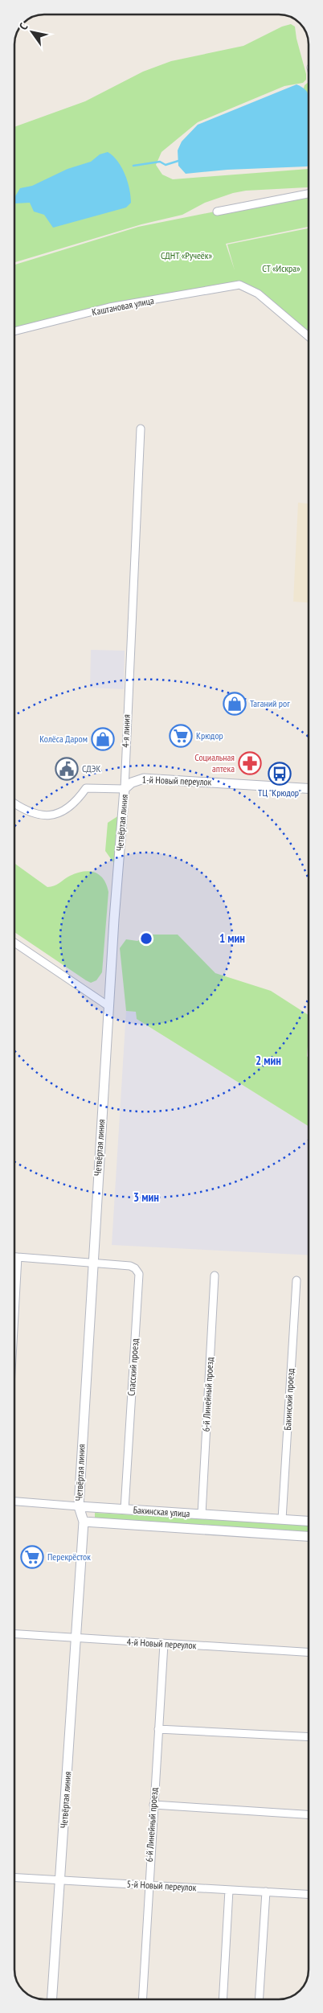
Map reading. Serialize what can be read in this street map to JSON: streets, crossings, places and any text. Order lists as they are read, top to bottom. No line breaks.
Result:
{"streets":{"street":["Каштановая улица","4-я линия","1-й Новый переулок","Четвёртая линия","Спасский проезд","6-й Линейный проезд","Бакинский проезд","Бакинская улица","4-й Новый переулок","5-й Новый переулок"]},"crossings":[["4-я линия","1-й Новый переулок"],["4-я линия","Четвёртая линия"],["1-й Новый переулок","Четвёртая линия"],["Четвёртая линия","Спасский проезд"],["Четвёртая линия","Бакинская улица"],["Четвёртая линия","4-й Новый переулок"],["Четвёртая линия","5-й Новый переулок"],["Спасский проезд","Бакинская улица"],["6-й Линейный проезд","Бакинская улица"],["6-й Линейный проезд","4-й Новый переулок"],["6-й Линейный проезд","5-й Новый переулок"],["Бакинский проезд","Бакинская улица"]],"parks":["СДНТ «Ручеёк»","СТ «Искра»"],"places":{"shop":["Таганий рог","Колёса Даром"],"supermarket":["Крюдор","Перекрёсток"],"pharmacy":["Социальная аптека"],"public building":["СДЭК"],"bus stop":["ТЦ \"Крюдор\""]},"north":"top left","rings":["1 мин","2 мин","3 мин"]}
